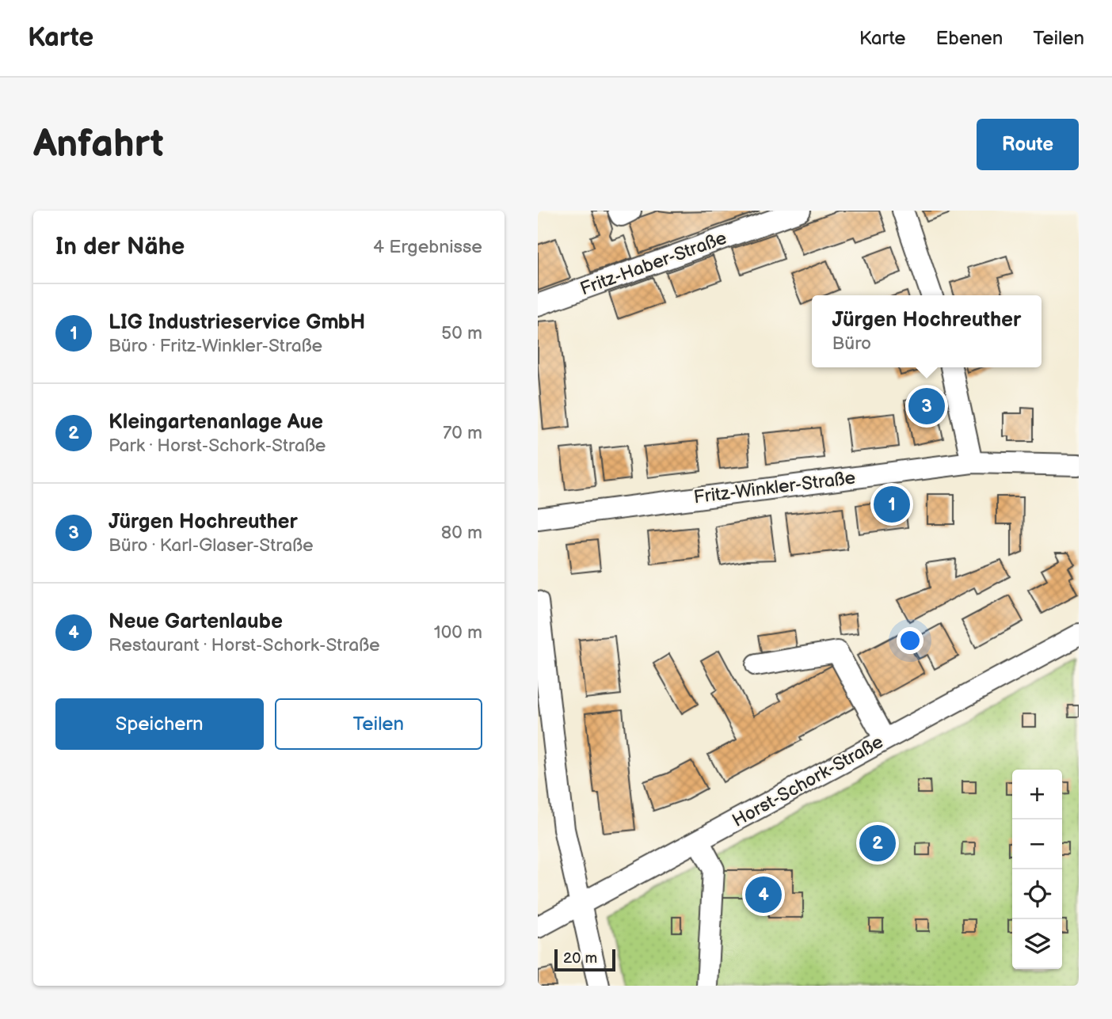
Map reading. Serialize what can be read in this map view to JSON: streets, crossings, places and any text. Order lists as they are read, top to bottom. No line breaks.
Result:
{"streets":{"street":["Fritz-Haber-Straße","Fritz-Winkler-Straße","Horst-Schork-Straße"]},"scale_bar":"20 m","page":{"header":"Karte","nav":["Karte","Ebenen","Teilen"],"buttons":["Route",["Speichern","Teilen"]],"title":"Anfahrt","heading":["In der Nähe","4 Ergebnisse"],"list":[{"mark":"1","name":"LIG Industrieservice GmbH","note":"Büro · Fritz-Winkler-Straße","value":"50 m"},{"mark":"2","name":"Kleingartenanlage Aue","note":"Park · Horst-Schork-Straße","value":"70 m"},{"mark":"3","name":"Jürgen Hochreuther","note":"Büro · Karl-Glaser-Straße","value":"80 m"},{"mark":"4","name":"Neue Gartenlaube","note":"Restaurant · Horst-Schork-Straße","value":"100 m"}],"popup":["Jürgen Hochreuther","Büro"],"pins":["3","1","2","4"],"map_buttons":["+","−"],"scale":"20 m"}}
